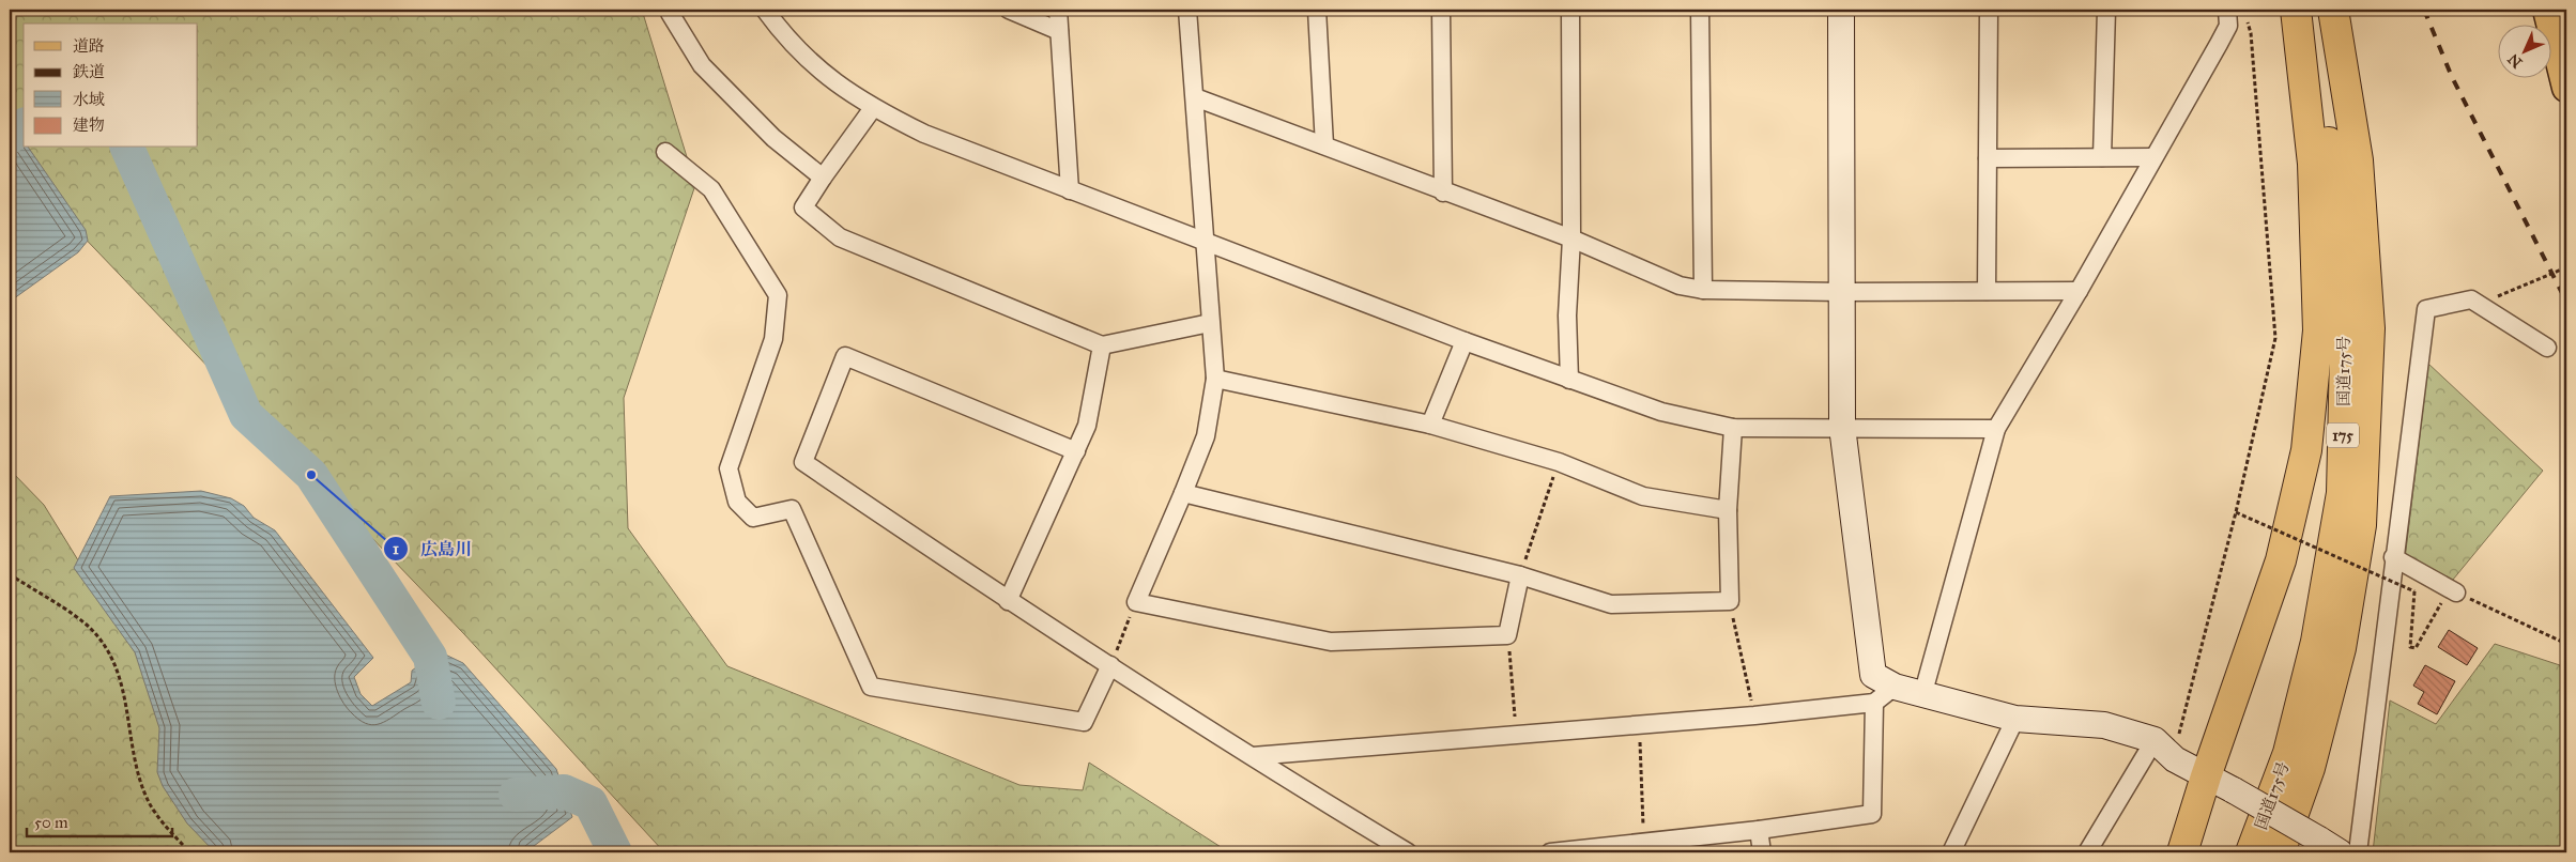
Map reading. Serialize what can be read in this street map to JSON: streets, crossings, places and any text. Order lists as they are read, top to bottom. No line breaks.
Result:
{"streets":{"highway":["国道175号","175"]},"places":["広島川"],"legend":["道路","鉄道","水域","建物"],"scale_bar":"50 m","north":"bottom left"}
